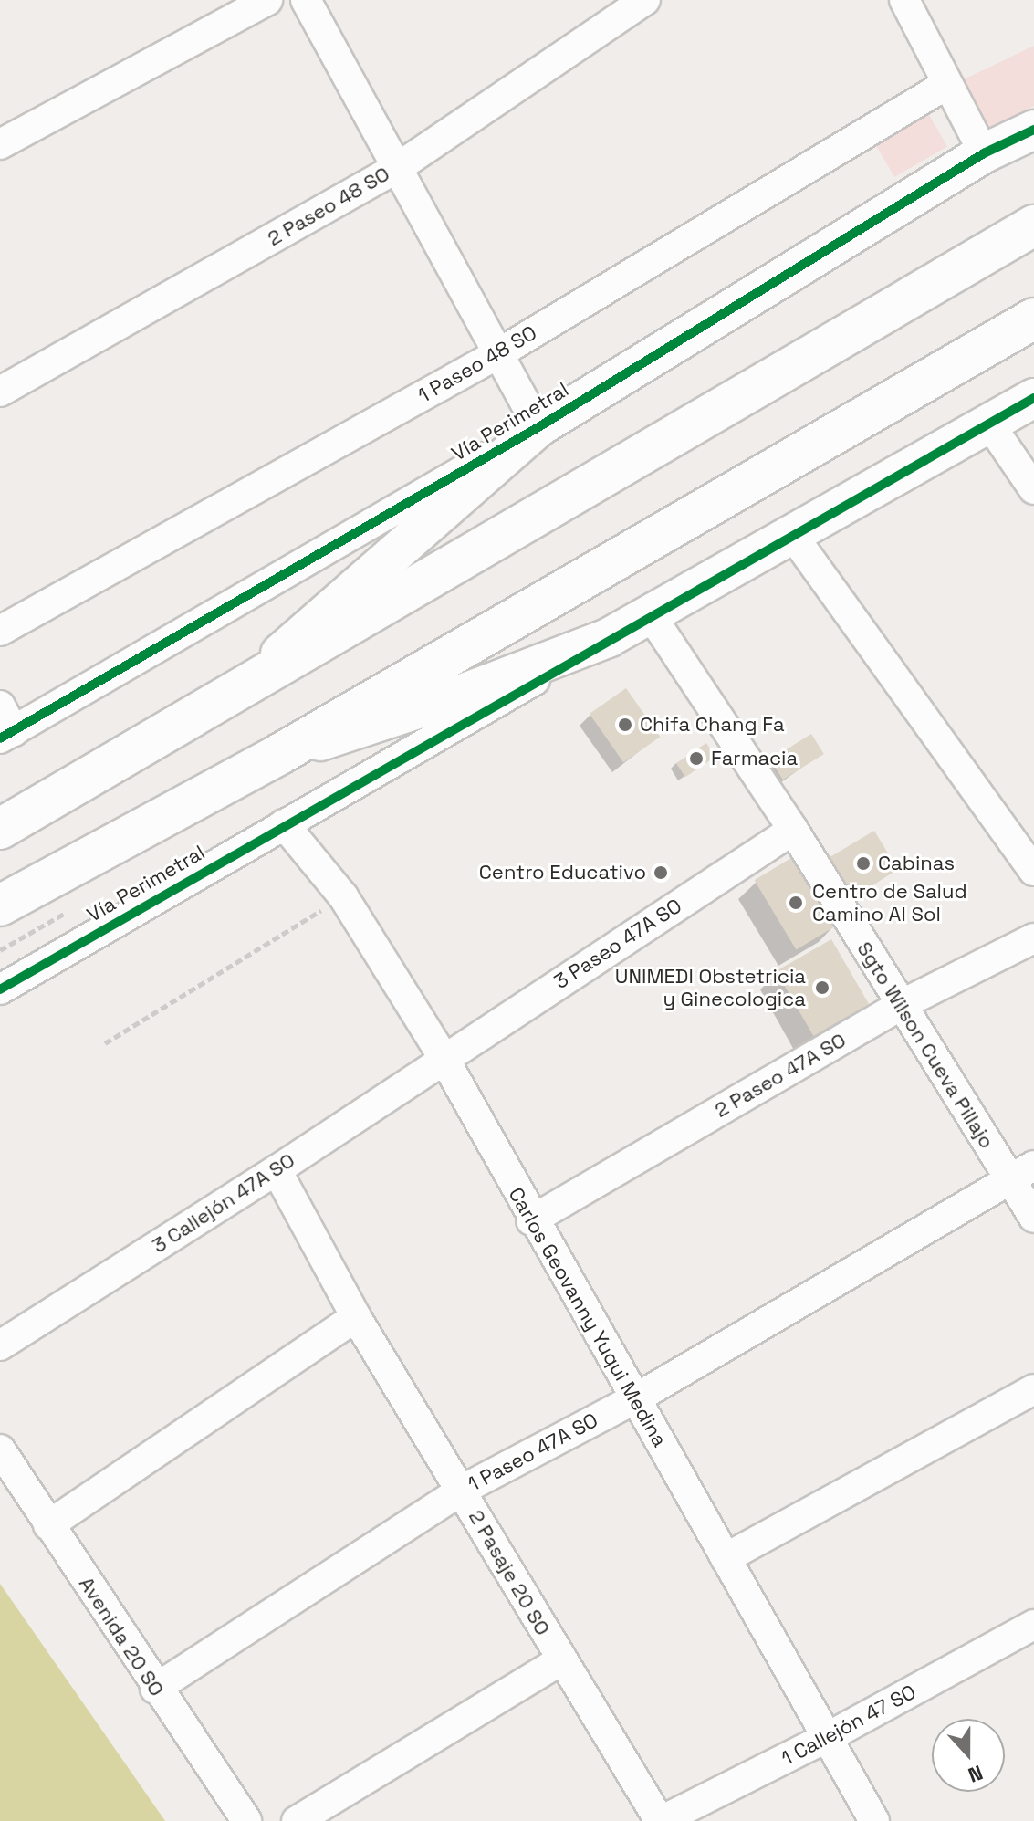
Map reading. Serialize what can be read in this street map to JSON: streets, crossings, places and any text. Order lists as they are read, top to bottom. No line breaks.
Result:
{"streets":{"highway":["Vía Perimetral"],"street":["2 Paseo 48 SO","1 Paseo 48 SO","3 Paseo 47A SO","Sgto Wilson Cueva Pillajo","2 Paseo 47A SO","3 Callejón 47A SO","Carlos Geovanny Yuqui Medina","1 Paseo 47A SO","2 Pasaje 20 SO","Avenida 20 SO","1 Callejón 47 SO"]},"crossings":[["Vía Perimetral","Sgto Wilson Cueva Pillajo"],["Vía Perimetral","Carlos Geovanny Yuqui Medina"],["3 Paseo 47A SO","Sgto Wilson Cueva Pillajo"],["3 Paseo 47A SO","3 Callejón 47A SO"],["3 Paseo 47A SO","Carlos Geovanny Yuqui Medina"],["Sgto Wilson Cueva Pillajo","2 Paseo 47A SO"],["Sgto Wilson Cueva Pillajo","1 Paseo 47A SO"],["2 Paseo 47A SO","Carlos Geovanny Yuqui Medina"],["3 Callejón 47A SO","Carlos Geovanny Yuqui Medina"],["3 Callejón 47A SO","2 Pasaje 20 SO"],["Carlos Geovanny Yuqui Medina","1 Paseo 47A SO"],["Carlos Geovanny Yuqui Medina","1 Callejón 47 SO"],["1 Paseo 47A SO","2 Pasaje 20 SO"],["1 Paseo 47A SO","Avenida 20 SO"],["2 Pasaje 20 SO","1 Callejón 47 SO"]],"places":["Chifa Chang Fa","Farmacia","Cabinas","Centro Educativo","Centro de Salud Camino Al Sol","UNIMEDI Obstetricia y Ginecologica"],"north":"bottom"}
